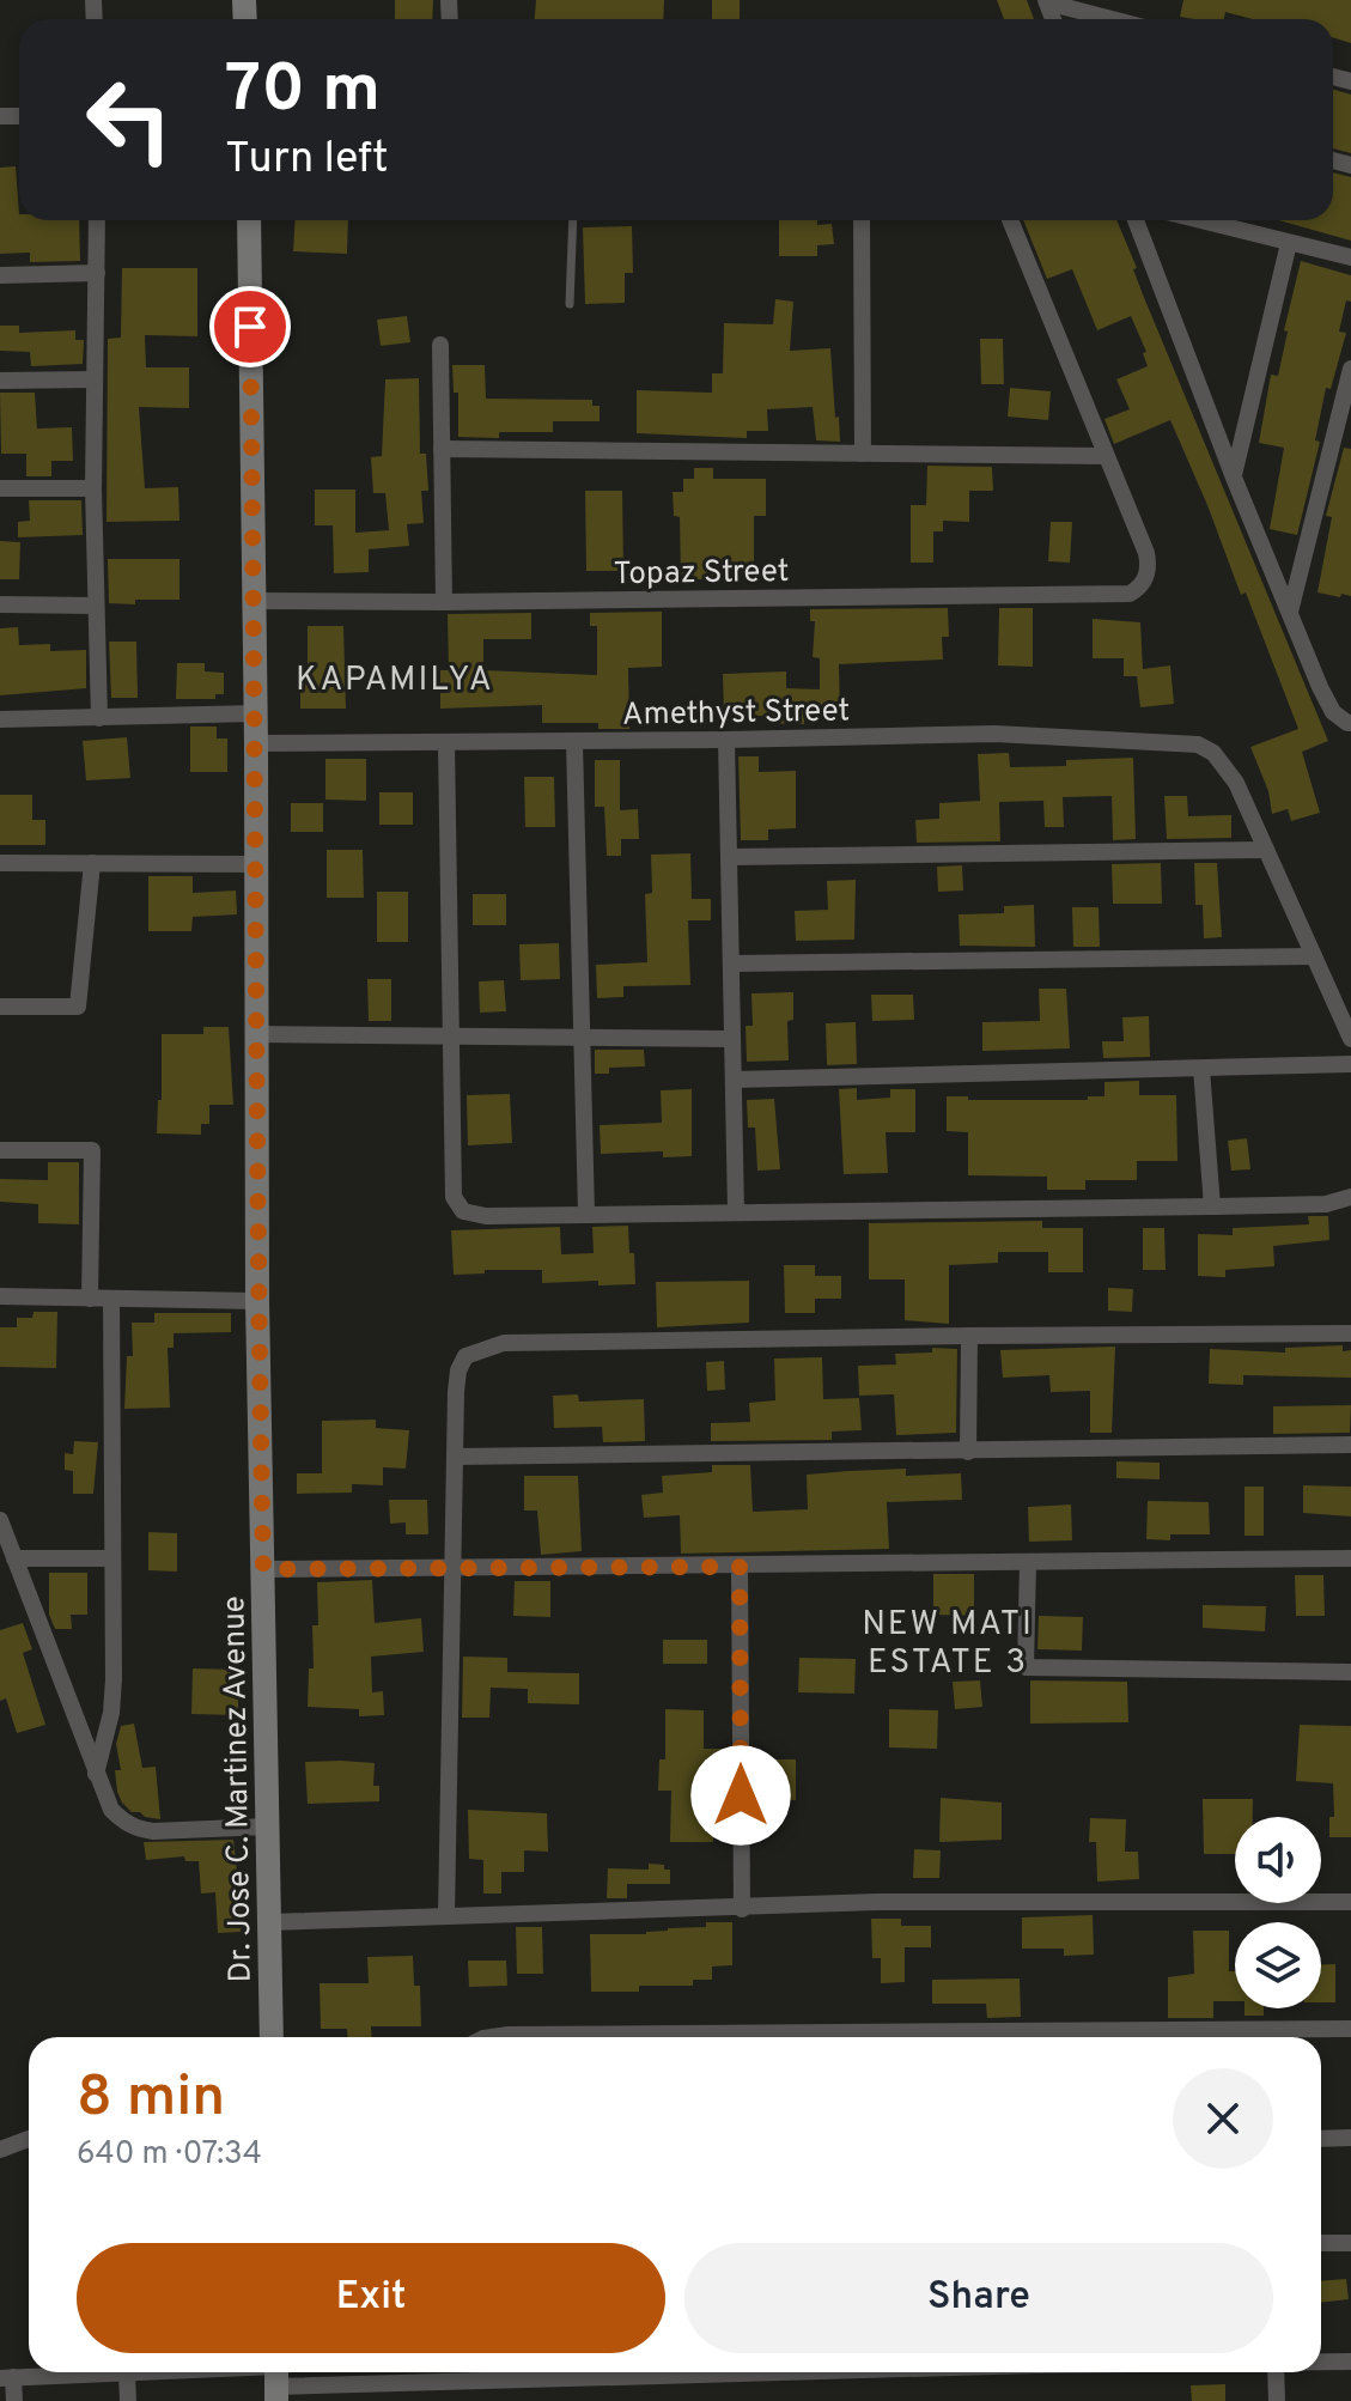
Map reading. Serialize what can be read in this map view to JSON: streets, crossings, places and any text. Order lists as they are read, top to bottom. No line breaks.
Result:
{"streets":{"street":["Topaz Street","Amethyst Street","Dr. Jose C. Martinez Avenue"]},"crossings":[["Topaz Street","Dr. Jose C. Martinez Avenue"],["Amethyst Street","Dr. Jose C. Martinez Avenue"]],"districts":["KAPAMILYA","NEW MATI ESTATE 3"],"page":{"turn":["70 m","Turn left"],"heading":["8 min","640 m · 07:34"],"buttons":["Exit","Share"]}}
